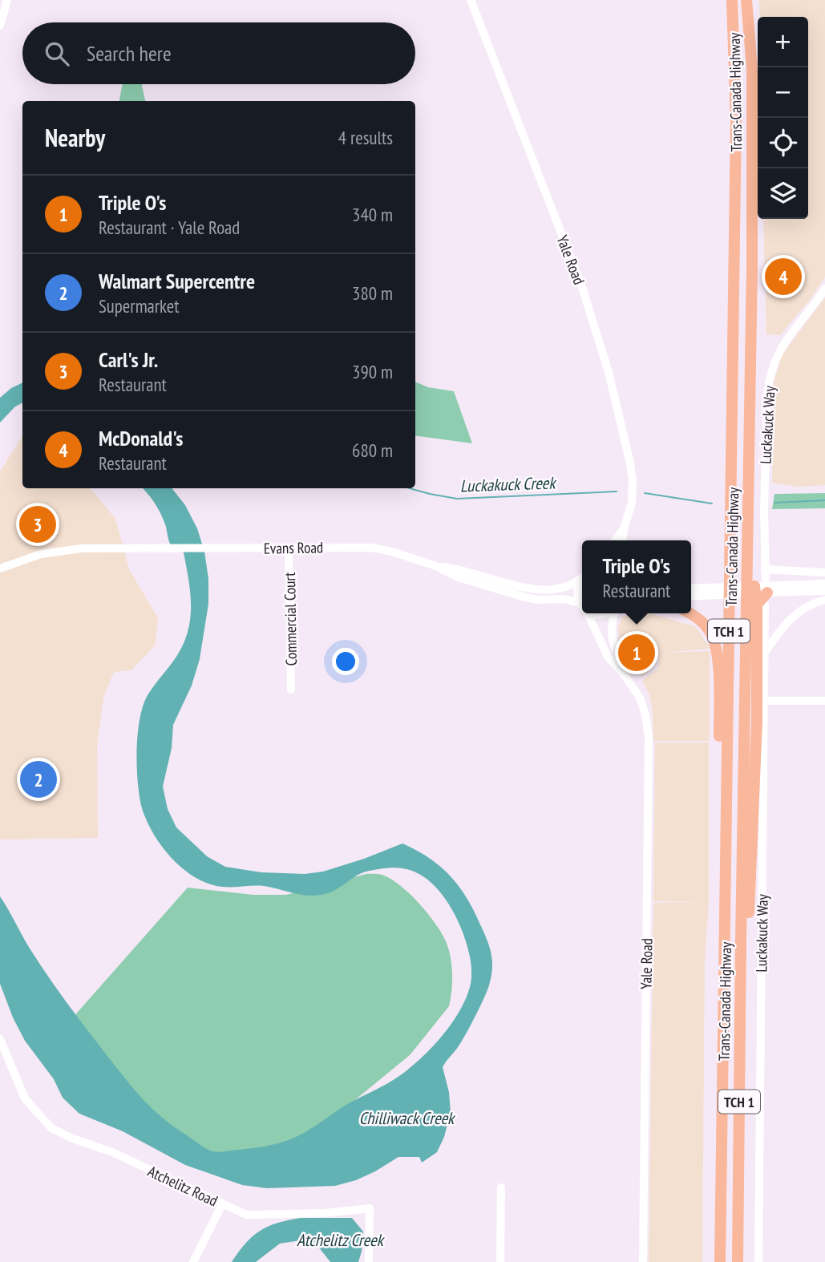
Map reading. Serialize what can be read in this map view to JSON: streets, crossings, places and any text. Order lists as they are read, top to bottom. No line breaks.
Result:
{"streets":{"highway":["Trans-Canada Highway","TCH 1"],"street":["Yale Road","Luckakuck Way","Evans Road","Commercial Court","Atchelitz Road"]},"crossings":[["Yale Road","Evans Road"],["Evans Road","Commercial Court"]],"water":["Luckakuck Creek","Chilliwack Creek","Atchelitz Creek"],"page":{"map_buttons":["+","−"],"search":"Search here","heading":["Nearby","4 results"],"list":[{"mark":"1","name":"Triple O's","note":"Restaurant · Yale Road","value":"340 m"},{"mark":"2","name":"Walmart Supercentre","note":"Supermarket","value":"380 m"},{"mark":"3","name":"Carl's Jr.","note":"Restaurant","value":"390 m"},{"mark":"4","name":"McDonald's","note":"Restaurant","value":"680 m"}],"pins":["4","3","1","2"],"popup":["Triple O's","Restaurant"]}}
